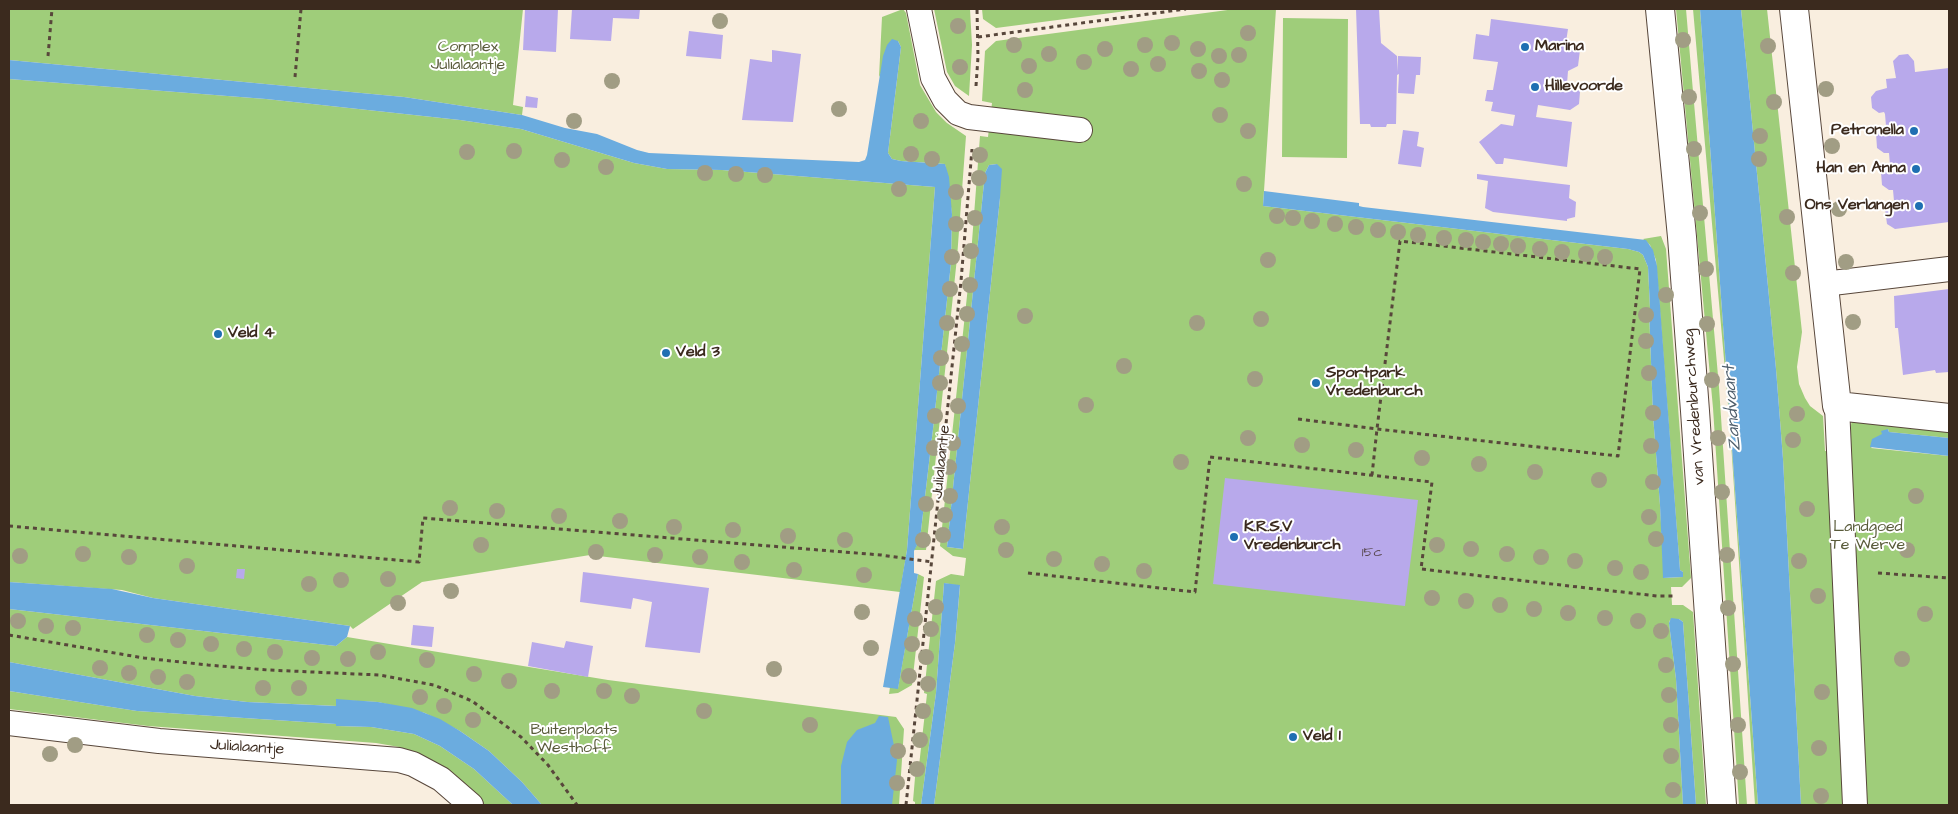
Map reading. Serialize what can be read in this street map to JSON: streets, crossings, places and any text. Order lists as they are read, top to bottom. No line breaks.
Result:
{"streets":{"street":["van Vredenburchweg"],"lane":["Julialaantje"]},"water":["Zandvaart"],"parks":["Complex Julialaantje","Landgoed Te Werve","Buitenplaats Westhoff"],"places":["Marina","Hillevoorde","Petronella","Han en Anna","Ons Verlangen","Veld 4","Veld 3","Sportpark Vredenburch","K.R.S.V Vredenburch","Veld 1"],"house_numbers":["15c"]}
